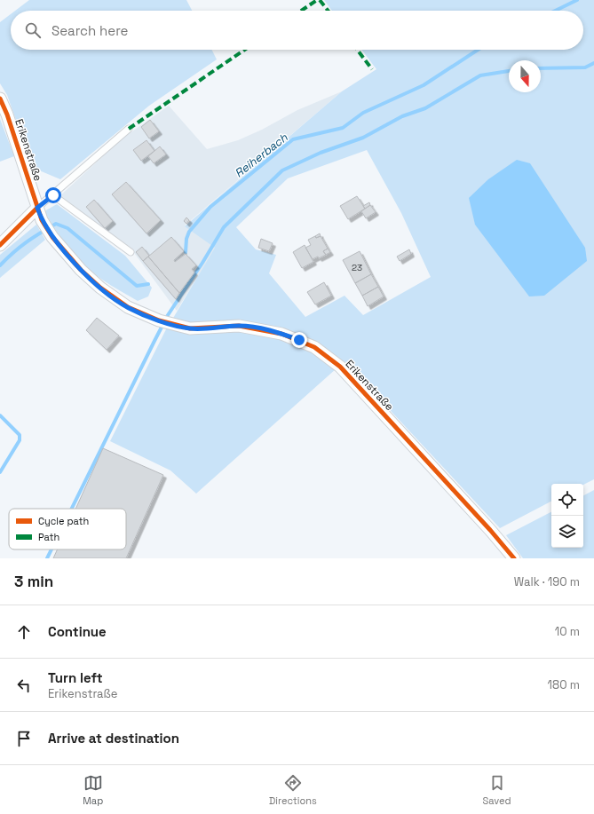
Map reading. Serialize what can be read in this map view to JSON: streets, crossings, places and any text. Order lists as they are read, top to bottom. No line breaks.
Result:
{"streets":{"street":["Erikenstraße"]},"water":["Reiherbach"],"house_numbers":["23"],"legend":["Cycle path","Path"],"north":"bottom","page":{"search":"Search here","heading":["3 min","Walk · 190 m"],"list":[["Continue","10 m"],["Turn left","Erikenstraße","180 m"],"Arrive at destination"],"nav":["Map","Directions","Saved"]}}
